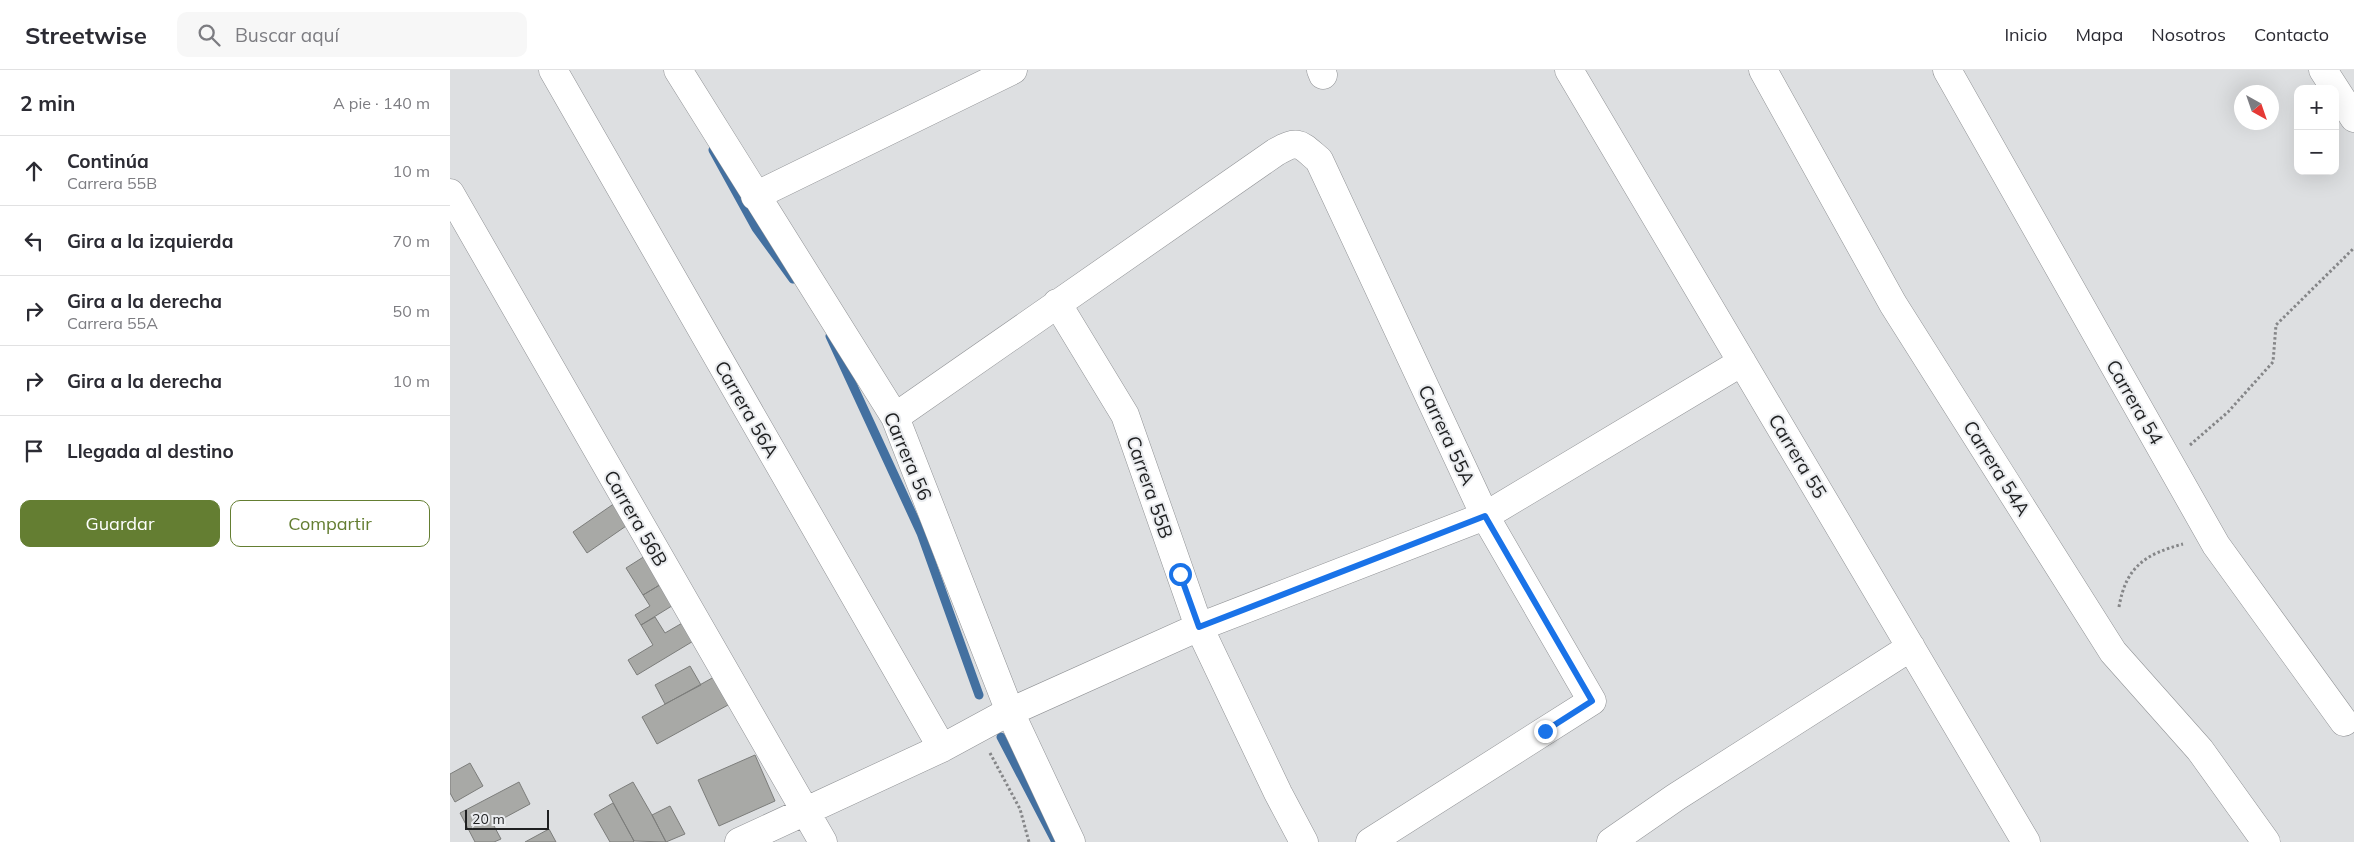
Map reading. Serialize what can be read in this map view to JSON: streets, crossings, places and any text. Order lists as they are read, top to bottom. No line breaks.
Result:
{"streets":{"street":["Carrera 54","Carrera 56A","Carrera 55A","Carrera 56","Carrera 55","Carrera 54A","Carrera 55B","Carrera 56B"]},"crossings":[["Carrera 55A","Carrera 55B"]],"scale_bar":"20 m","north":"bottom right","page":{"header":"Streetwise","search":"Buscar aquí","nav":["Inicio","Mapa","Nosotros","Contacto"],"heading":["2 min","A pie · 140 m"],"map_buttons":["+","−"],"list":[["Continúa","Carrera 55B","10 m"],["Gira a la izquierda","70 m"],["Gira a la derecha","Carrera 55A","50 m"],["Gira a la derecha","10 m"],"Llegada al destino"],"buttons":["Guardar","Compartir"],"scale":"20 m"}}
